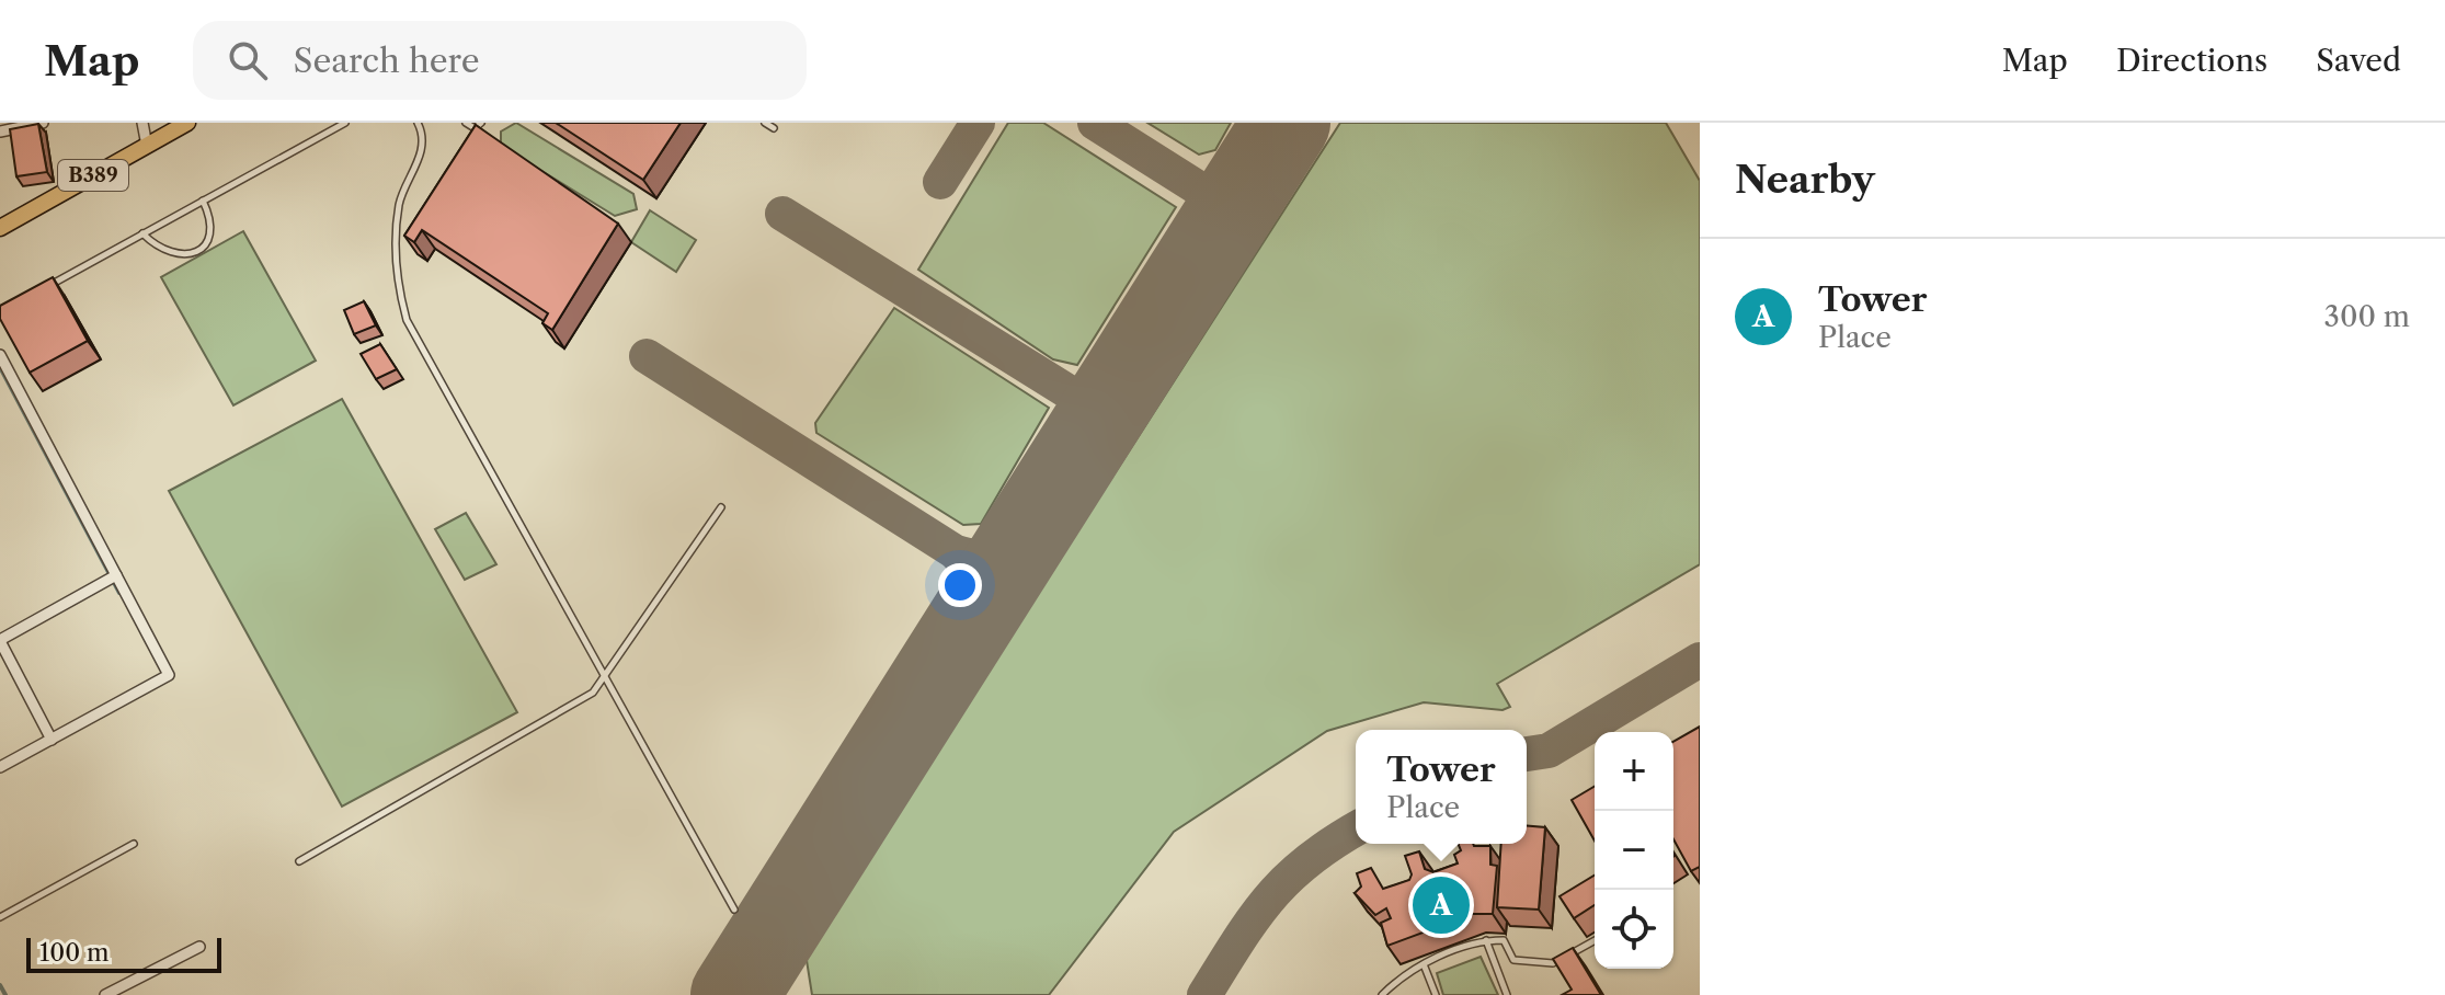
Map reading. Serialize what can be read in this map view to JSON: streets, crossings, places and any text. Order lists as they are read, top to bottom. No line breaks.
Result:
{"streets":{"main road":["B389"]},"scale_bar":"100 m","page":{"header":"Map","search":"Search here","nav":["Map","Directions","Saved"],"heading":"Nearby","list":[{"mark":"A","name":"Tower","note":"Place","value":"300 m"}],"popup":["Tower","Place"],"map_buttons":["+","−"],"pins":"A","scale":"100 m"}}
